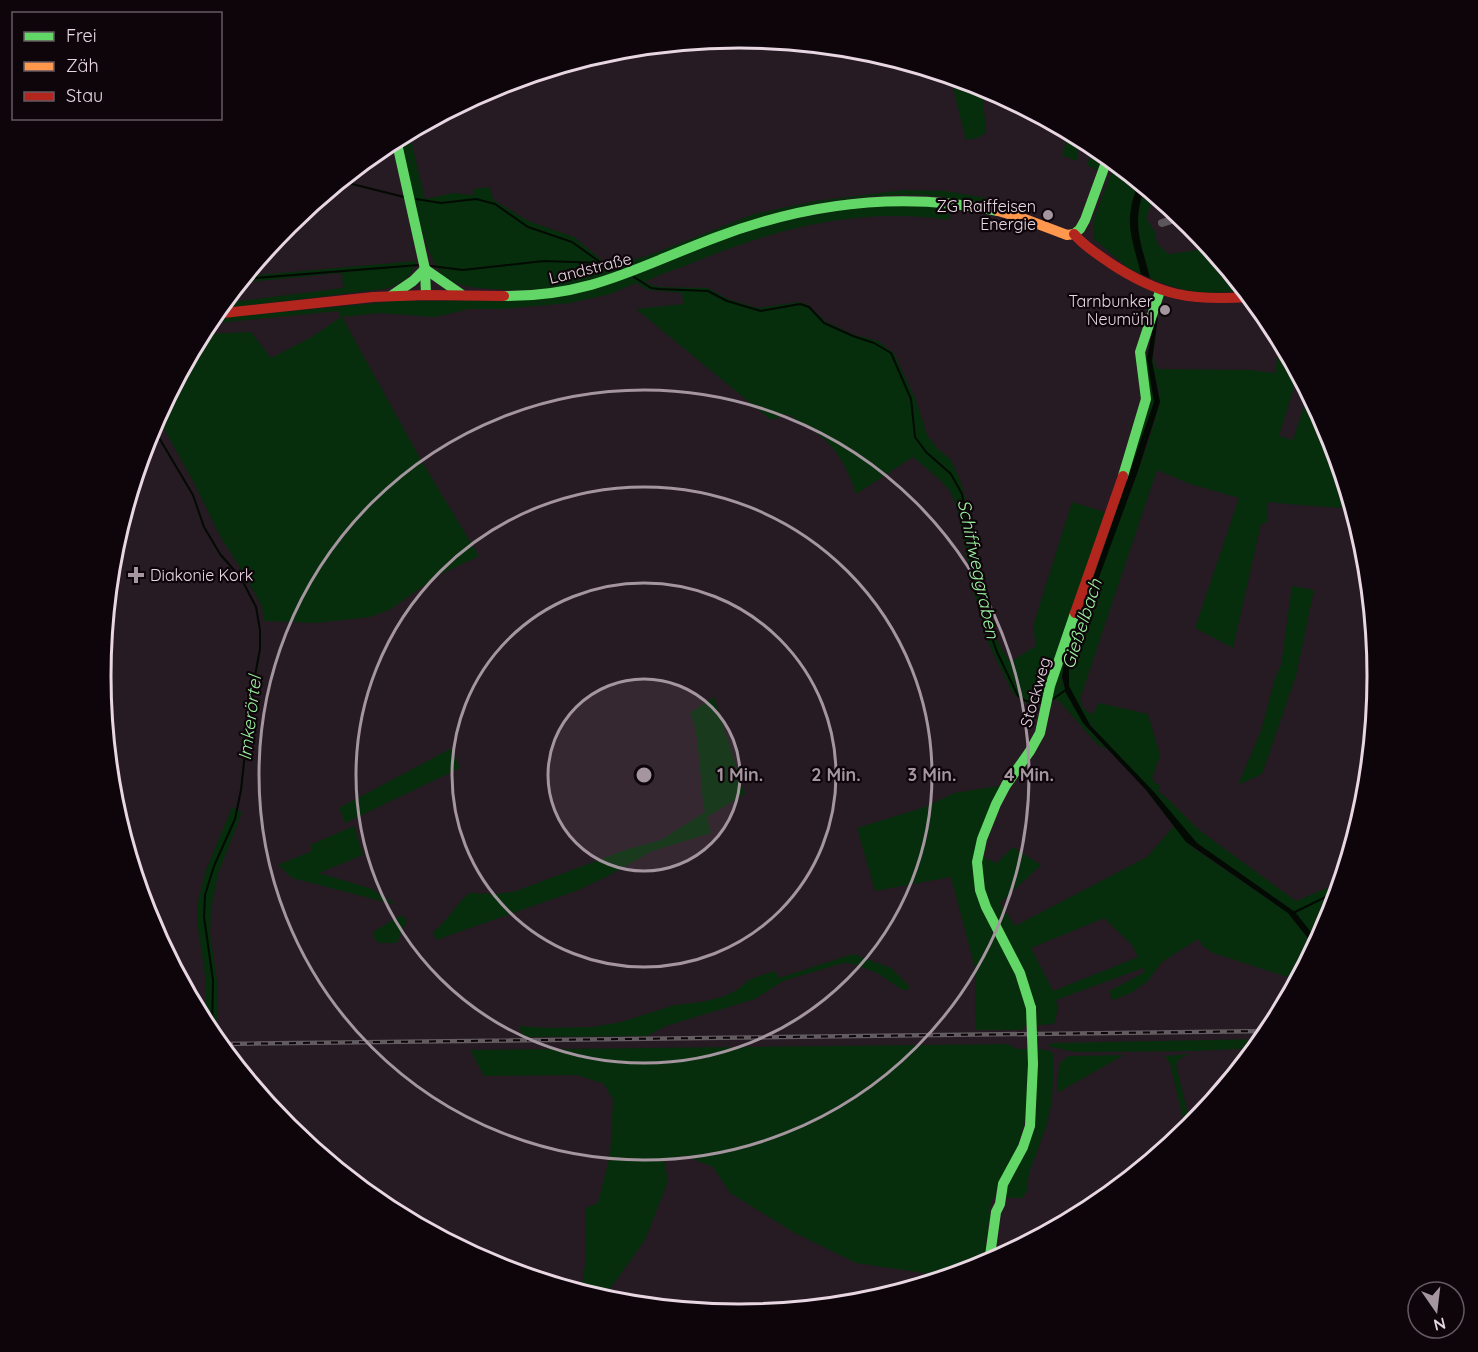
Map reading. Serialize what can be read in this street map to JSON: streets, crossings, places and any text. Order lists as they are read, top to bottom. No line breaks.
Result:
{"streets":{"main road":["Landstraße","Stockweg"]},"water":["Schiffweggraben","Gießelbach","Imkerörtel"],"places":{"other":["ZG Raiffeisen Energie","Tarnbunker Neumühl"],"health":["Diakonie Kork"]},"legend":["Frei","Zäh","Stau"],"north":"bottom","rings":["1 Min.","2 Min.","3 Min.","4 Min."]}
